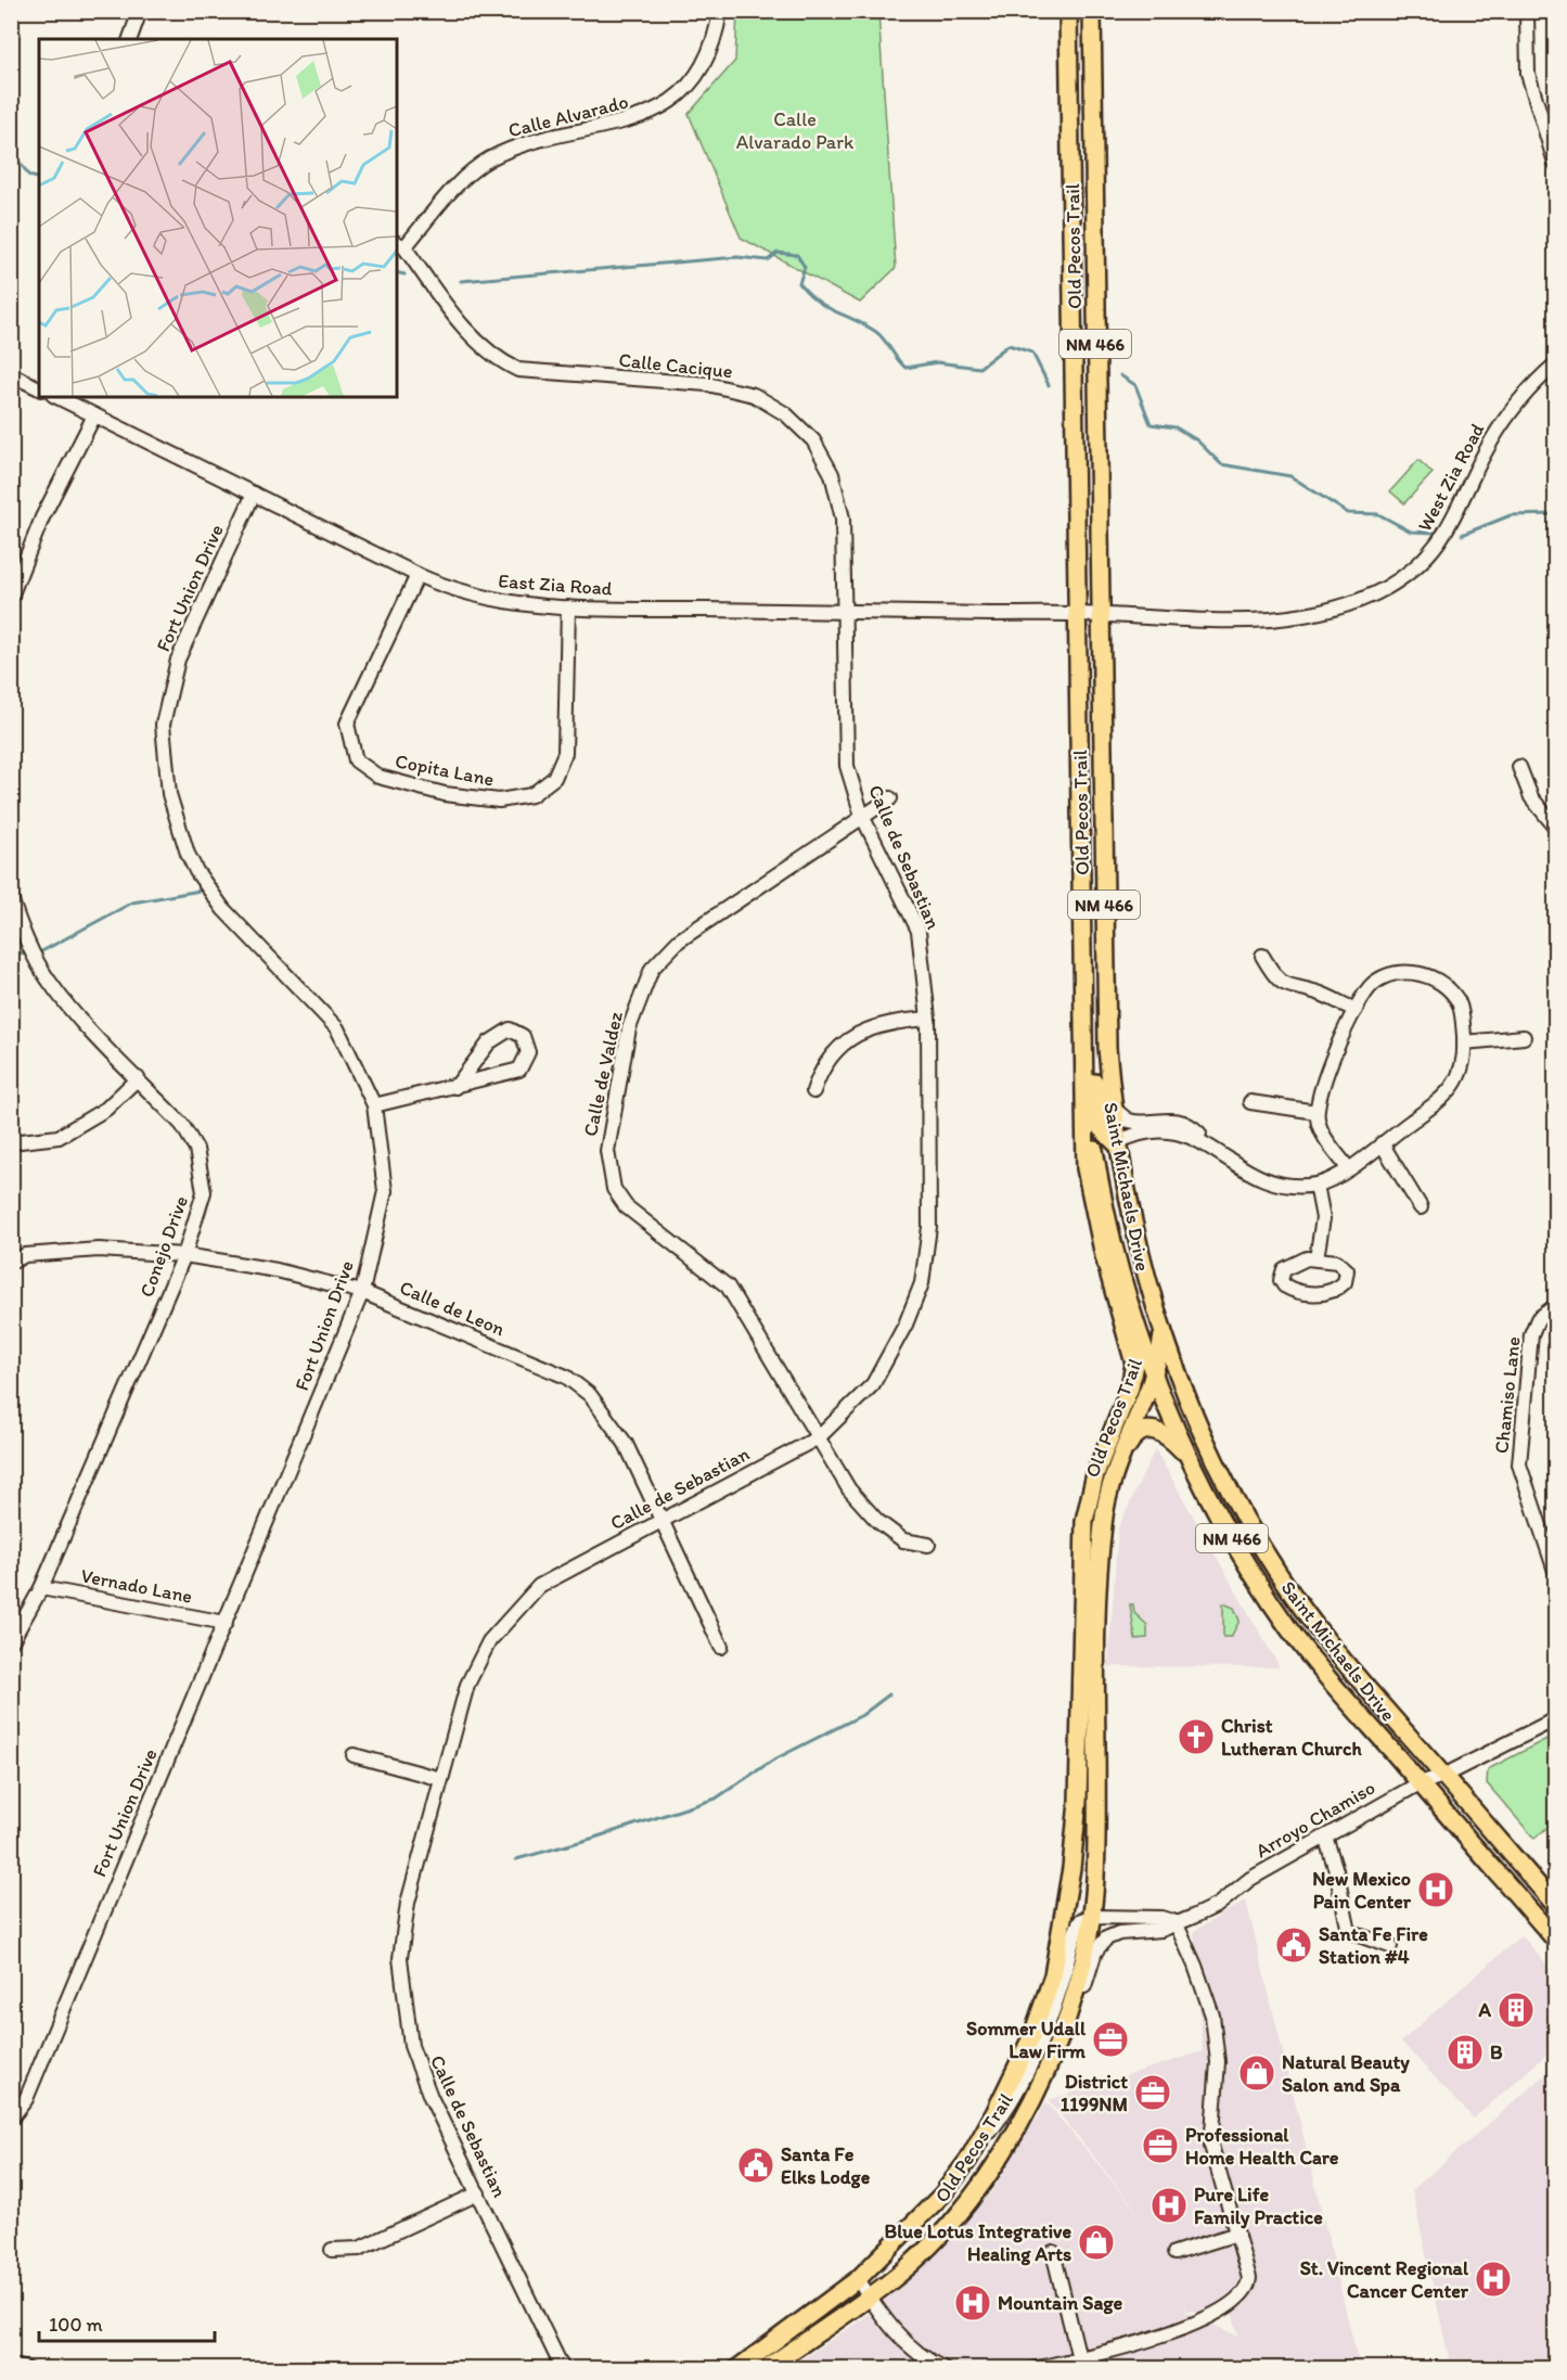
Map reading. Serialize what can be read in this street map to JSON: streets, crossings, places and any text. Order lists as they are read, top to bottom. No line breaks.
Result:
{"streets":{"main road":["Old Pecos Trail","NM 466","Saint Michaels Drive"],"street":["Calle Alvarado","Calle Cacique","West Zia Road","East Zia Road","Fort Union Drive","Copita Lane","Calle de Sebastian","Calle de Valdez","Conejo Drive","Calle de Leon","Chamiso Lane","Vernado Lane","Arroyo Chamiso"]},"crossings":[["Calle Alvarado","Calle Cacique"],["Old Pecos Trail","West Zia Road"],["Old Pecos Trail","East Zia Road"],["Old Pecos Trail","Saint Michaels Drive"],["Old Pecos Trail","Arroyo Chamiso"],["Calle Cacique","East Zia Road"],["Calle Cacique","Calle de Sebastian"],["West Zia Road","East Zia Road"],["East Zia Road","Fort Union Drive"],["East Zia Road","Copita Lane"],["East Zia Road","Calle de Sebastian"],["Fort Union Drive","Calle de Leon"],["Fort Union Drive","Vernado Lane"],["Calle de Sebastian","Calle de Valdez"],["Calle de Sebastian","Calle de Leon"],["Saint Michaels Drive","Arroyo Chamiso"],["Conejo Drive","Calle de Leon"],["Conejo Drive","Vernado Lane"]],"parks":["Calle Alvarado Park"],"places":{"church":["Christ Lutheran Church"],"hospital":["New Mexico Pain Center","Pure Life Family Practice","St. Vincent Regional Cancer Center","Mountain Sage"],"public building":["Santa Fe Fire Station #4","Santa Fe Elks Lodge"],"building":["A","B"],"office":["Sommer Udall Law Firm","District 1199NM","Professional Home Health Care"],"shop":["Natural Beauty Salon and Spa","Blue Lotus Integrative Healing Arts"]},"scale_bar":"100 m"}
